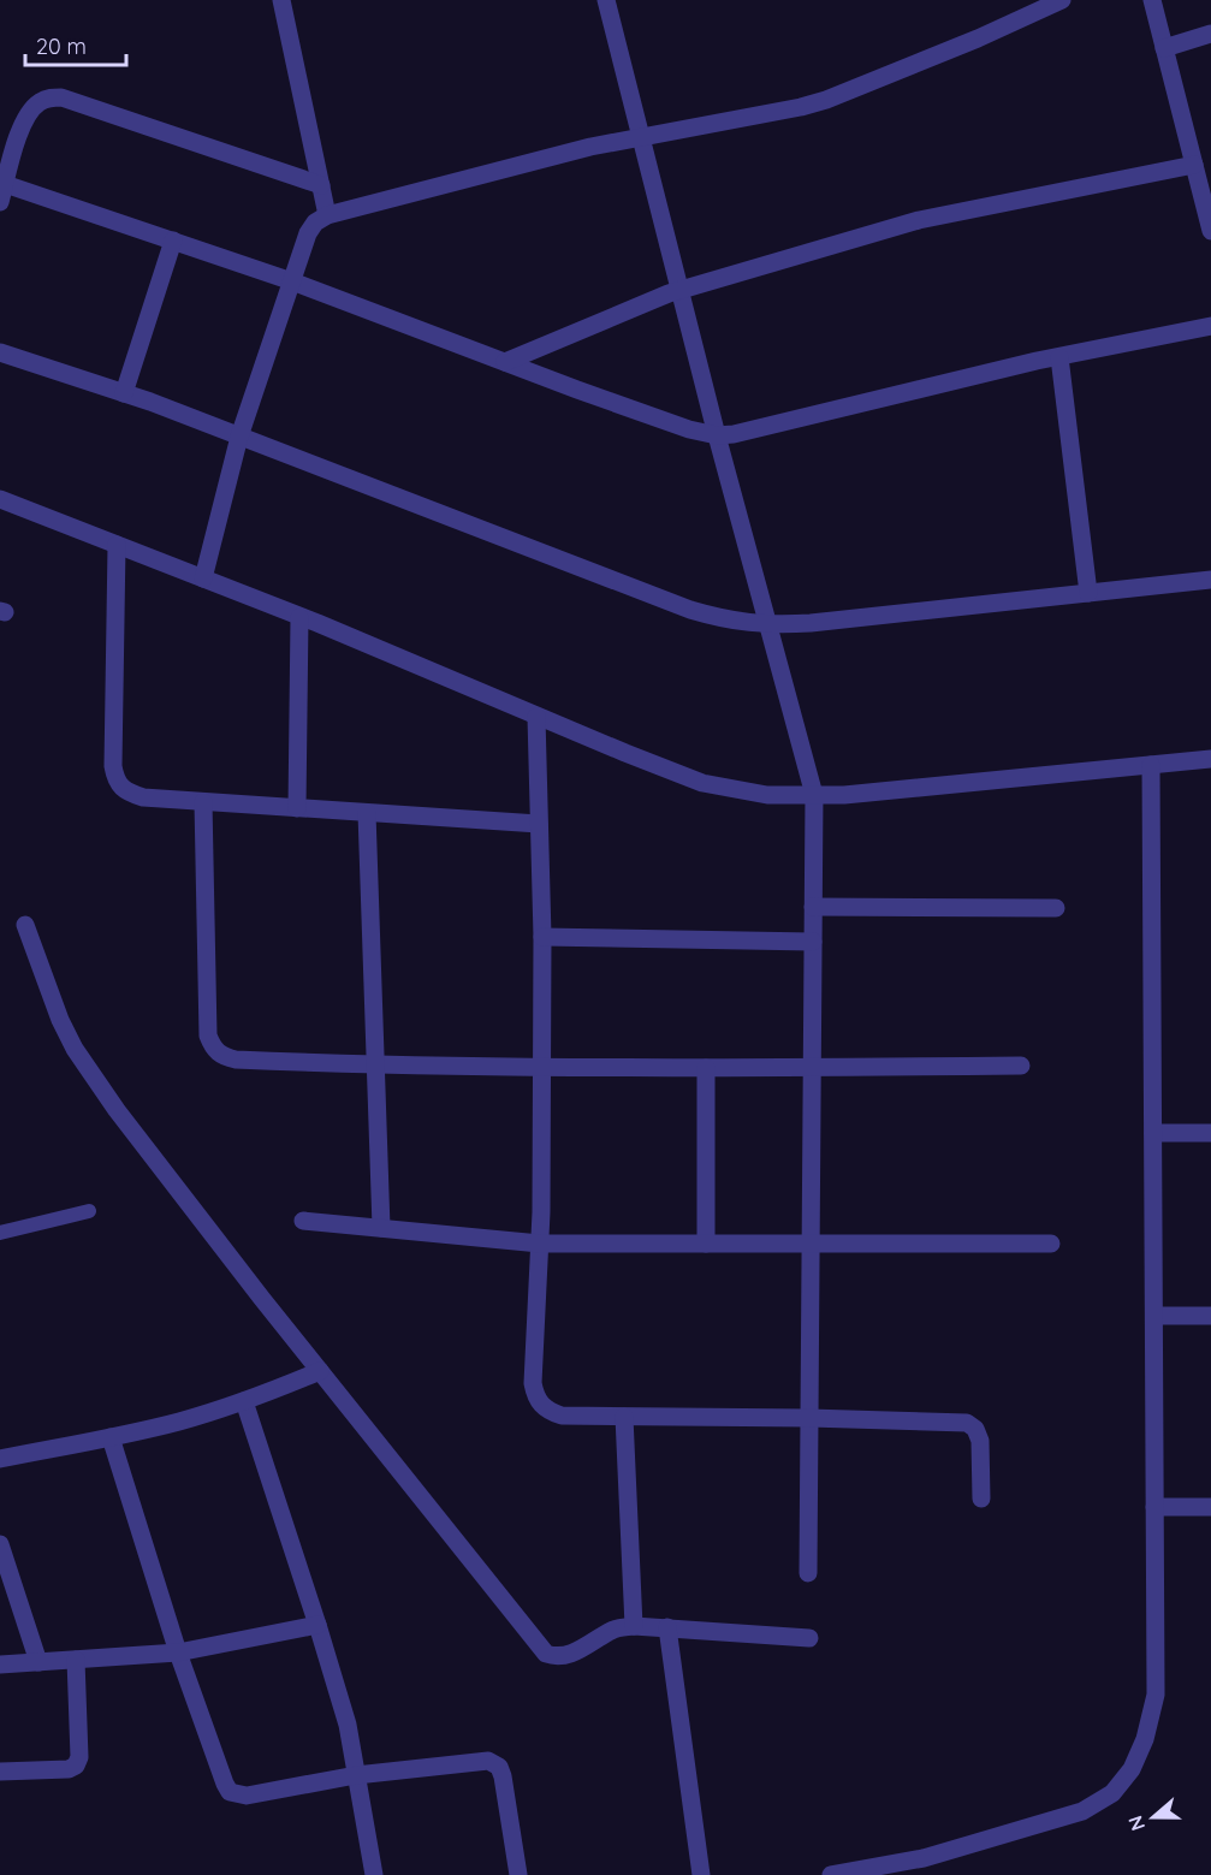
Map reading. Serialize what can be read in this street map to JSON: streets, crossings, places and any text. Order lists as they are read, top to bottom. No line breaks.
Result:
{"scale_bar":"20 m","north":"left"}
